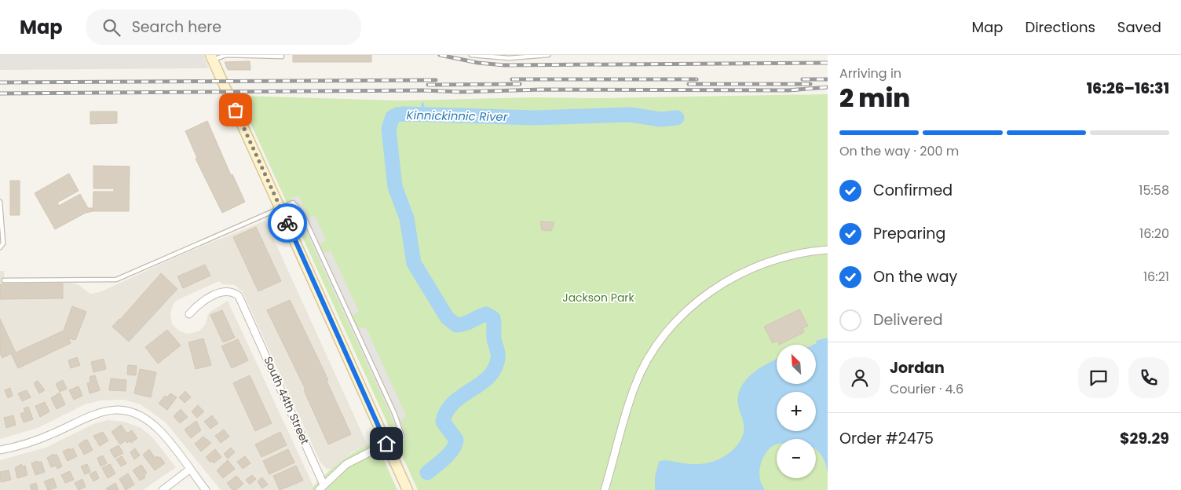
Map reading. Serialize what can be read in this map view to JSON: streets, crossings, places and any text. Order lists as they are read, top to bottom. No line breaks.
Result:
{"streets":{"street":["South 44th Street"]},"water":["Kinnickinnic River"],"parks":["Jackson Park"],"north":"top left","page":{"header":"Map","search":"Search here","nav":["Map","Directions","Saved"],"heading":["2 min","Arriving in","16:26–16:31"],"panel":["Jordan","Courier · 4.6","Order #2475","$29.29"],"bar":"On the way · 200 m","list":[["Confirmed","15:58"],["Preparing","16:20"],["On the way","16:21"],"Delivered"],"map_buttons":["+","−"]}}
